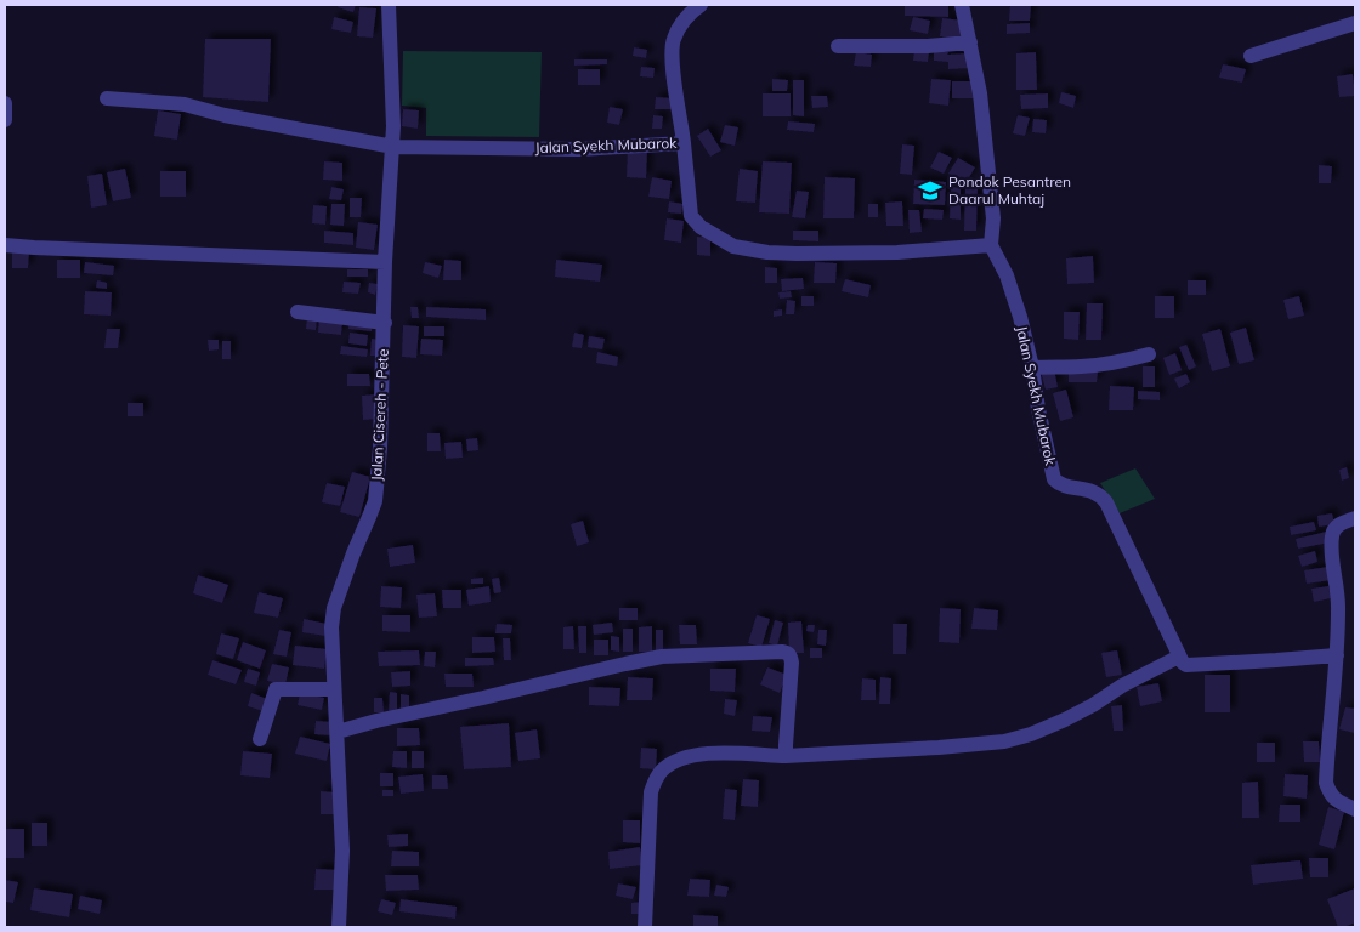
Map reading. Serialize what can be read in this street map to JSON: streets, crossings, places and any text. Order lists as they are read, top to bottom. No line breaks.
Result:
{"streets":{"street":["Jalan Syekh Mubarok","Jalan Cisereh - Pete"]},"crossings":[["Jalan Syekh Mubarok","Jalan Cisereh - Pete"]],"places":{"school or university":["Pondok Pesantren Daarul Muhtaj"]}}
